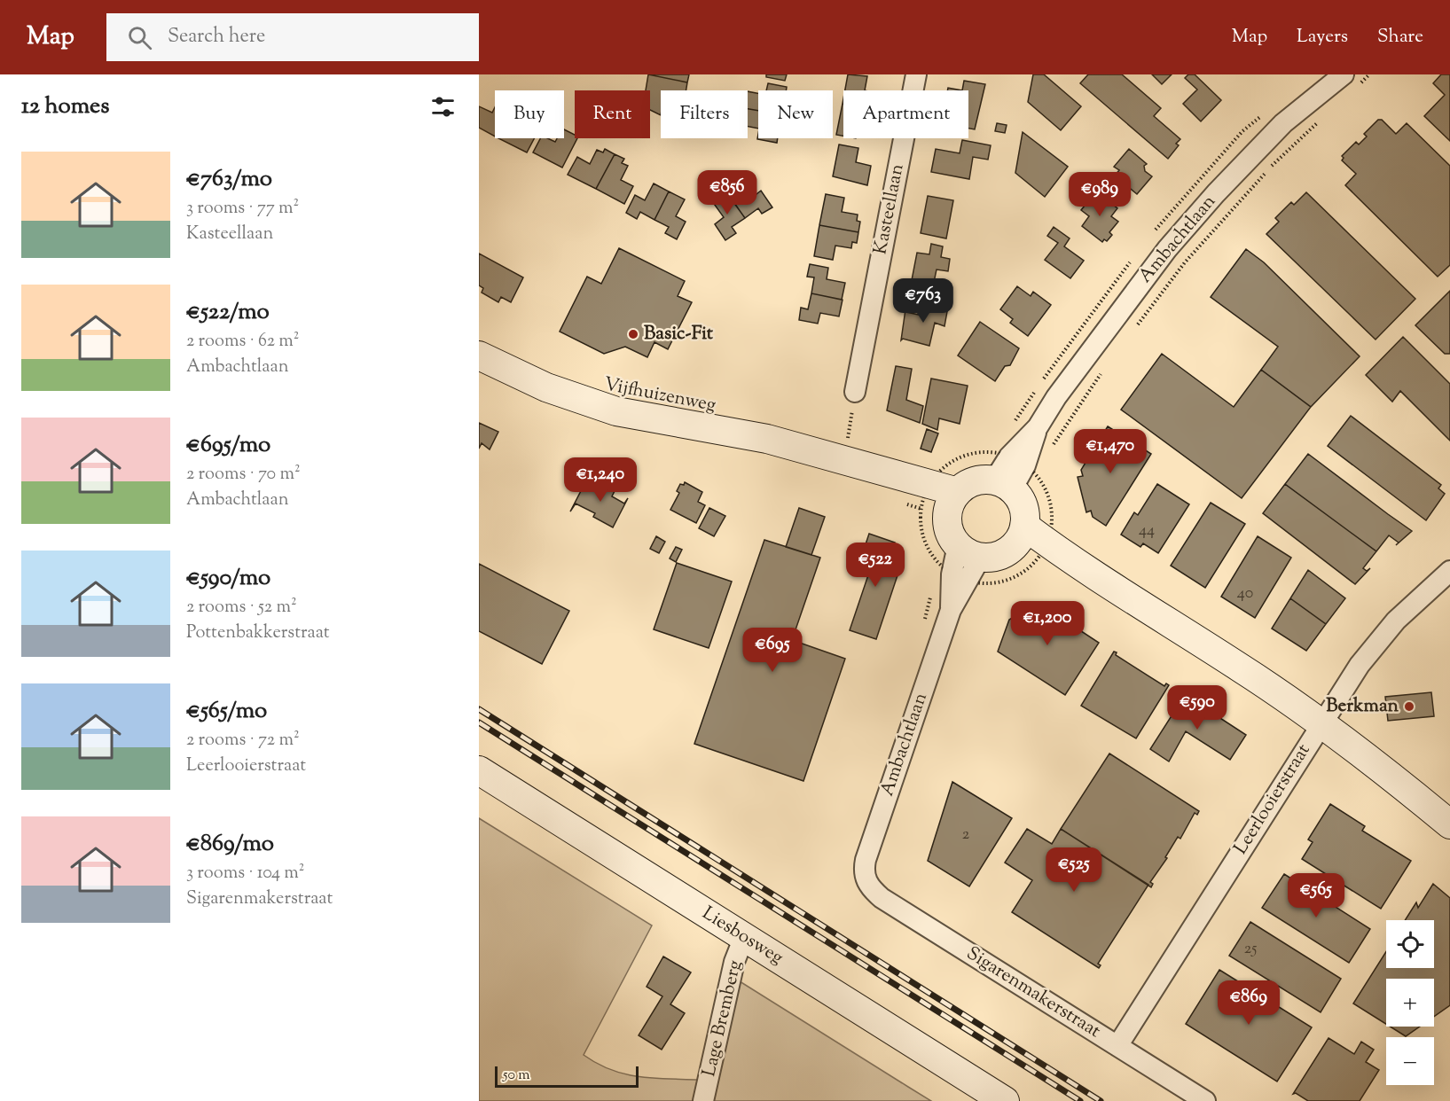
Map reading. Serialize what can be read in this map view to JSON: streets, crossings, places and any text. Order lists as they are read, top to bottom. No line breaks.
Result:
{"streets":{"street":["Kasteellaan","Ambachtlaan","Vijfhuizenweg","Leerlooierstraat","Liesbosweg","Sigarenmakerstraat","Lage Bremberg"]},"crossings":[["Ambachtlaan","Vijfhuizenweg"],["Ambachtlaan","Sigarenmakerstraat"],["Leerlooierstraat","Sigarenmakerstraat"],["Liesbosweg","Lage Bremberg"]],"places":["Basic-Fit","Berkman"],"house_numbers":["44","40","2","25"],"scale_bar":"50 m","page":{"header":"Map","search":"Search here","nav":["Map","Layers","Share"],"heading":"12 homes","chip":["Buy","Rent","Filters","New","Apartment"],"list":[{"name":"€763/mo","note":"3 rooms · 77 m² · Kasteellaan"},{"name":"€522/mo","note":"2 rooms · 62 m² · Ambachtlaan"},{"name":"€695/mo","note":"2 rooms · 70 m² · Ambachtlaan"},{"name":"€590/mo","note":"2 rooms · 52 m² · Pottenbakkerstraat"},{"name":"€565/mo","note":"2 rooms · 72 m² · Leerlooierstraat"},{"name":"€869/mo","note":"3 rooms · 104 m² · Sigarenmakerstraat"}],"price":["€856","€989","€763","€1,470","€1,240","€522","€1,200","€695","€590","€525","€565","€869"],"map_buttons":["+","−"],"scale":"50 m"}}
